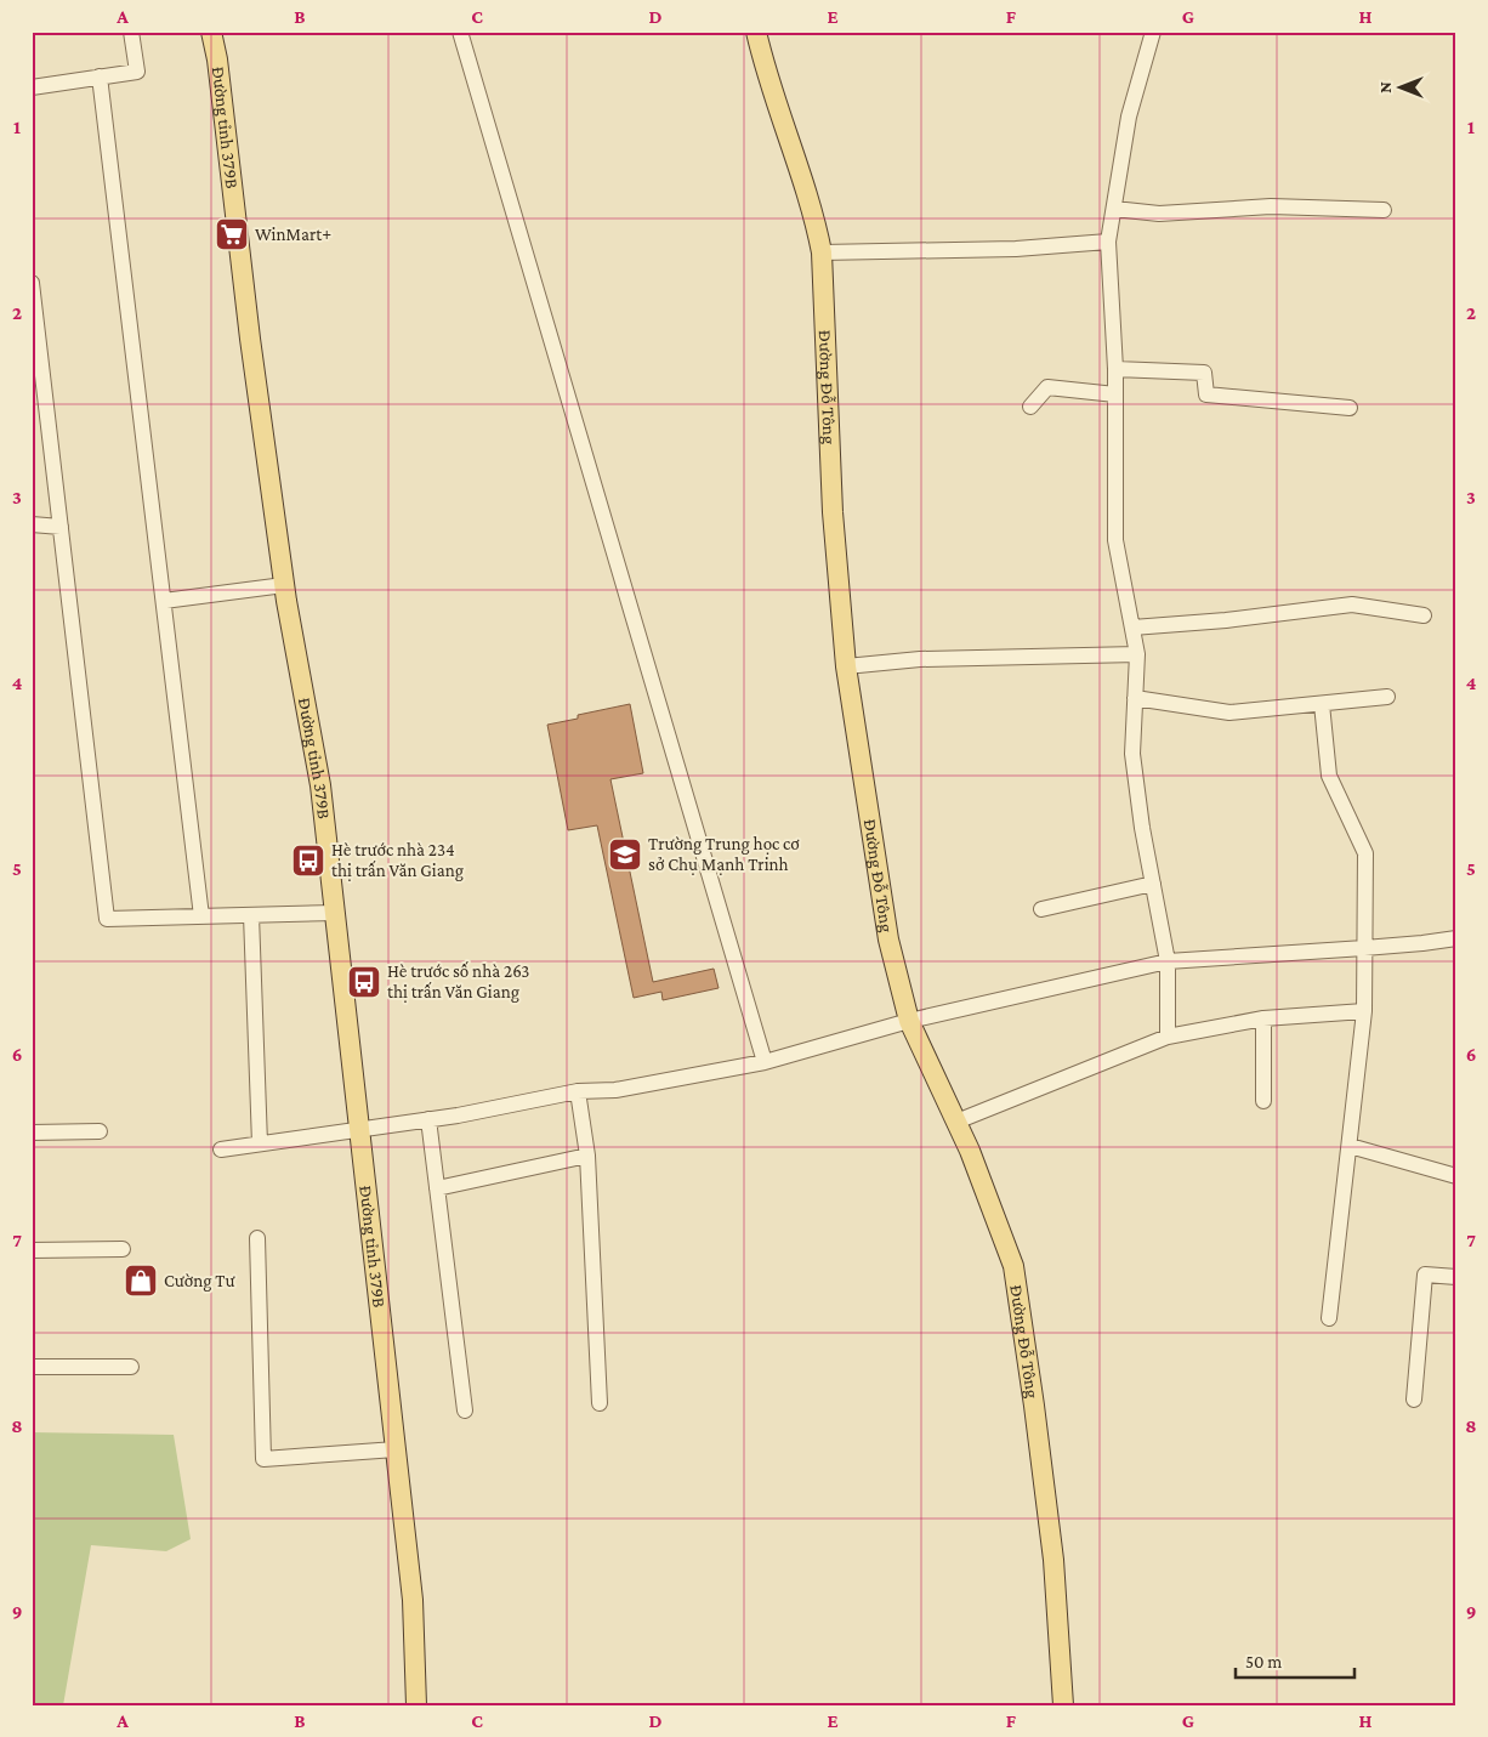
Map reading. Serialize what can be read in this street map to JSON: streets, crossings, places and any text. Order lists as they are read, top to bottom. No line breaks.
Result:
{"streets":{"main road":["Đường tỉnh 379B","Đường Đỗ Tông"]},"places":{"supermarket":["WinMart+"],"school or university":["Trường Trung học cơ sở Chụ Mạnh Trinh"],"bus stop":["Hè trước nhà 234 thị trấn Văn Giang","Hè trước số nhà 263 thị trấn Văn Giang"],"shop":["Cường Tư"]},"scale_bar":"50 m","north":"left","grid":{"columns":["A","B","C","D","E","F","G","H"],"rows":["1","2","3","4","5","6","7","8","9"]}}
